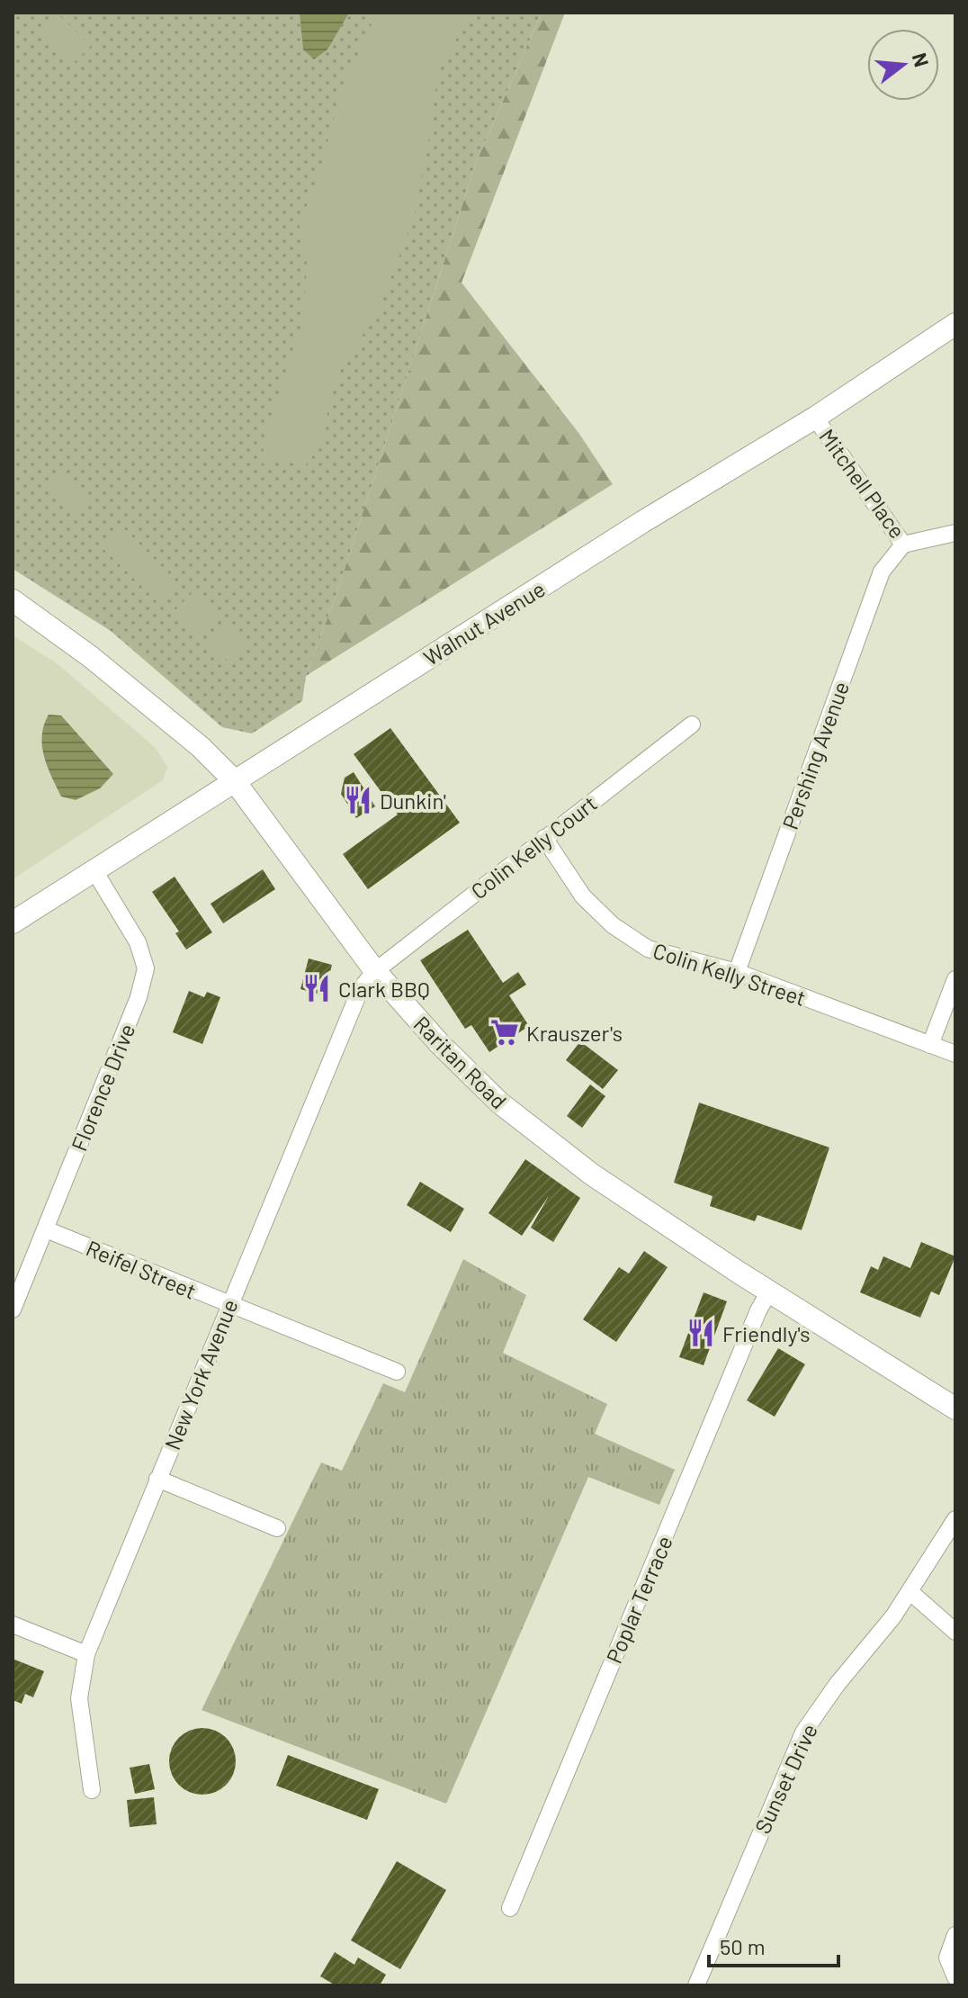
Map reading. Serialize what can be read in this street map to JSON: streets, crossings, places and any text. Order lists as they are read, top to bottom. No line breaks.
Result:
{"streets":{"main road":["Walnut Avenue","Raritan Road"],"street":["Mitchell Place","Pershing Avenue","Colin Kelly Court","Colin Kelly Street","Florence Drive","Reifel Street","New York Avenue","Poplar Terrace","Sunset Drive"]},"crossings":[["Mitchell Place","Walnut Avenue"],["Mitchell Place","Pershing Avenue"],["Walnut Avenue","Raritan Road"],["Walnut Avenue","Florence Drive"],["Pershing Avenue","Colin Kelly Street"],["Colin Kelly Court","Colin Kelly Street"],["Colin Kelly Court","Raritan Road"],["Colin Kelly Court","New York Avenue"],["Raritan Road","New York Avenue"],["Raritan Road","Poplar Terrace"],["Florence Drive","Reifel Street"],["Reifel Street","New York Avenue"]],"places":{"restaurant":["Dunkin'","Clark BBQ","Friendly's"],"supermarket":["Krauszer's"]},"scale_bar":"50 m","north":"right"}
